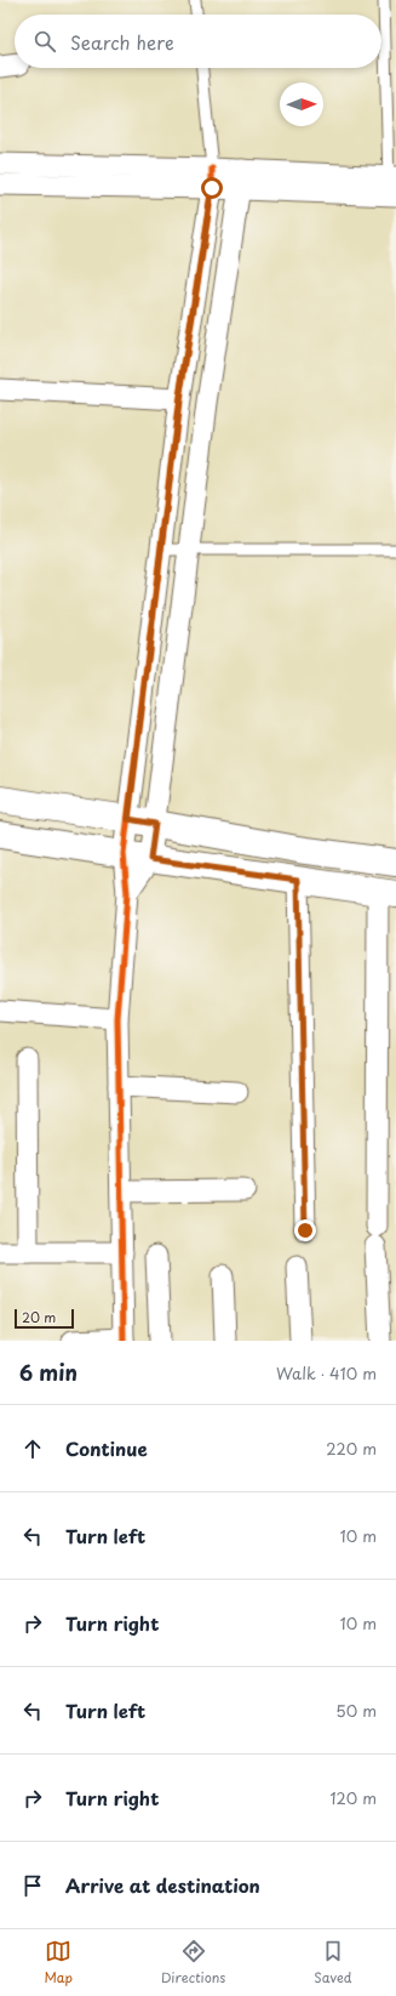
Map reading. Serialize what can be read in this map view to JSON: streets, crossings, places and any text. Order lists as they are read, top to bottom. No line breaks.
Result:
{"scale_bar":"20 m","north":"right","page":{"search":"Search here","scale":"20 m","heading":["6 min","Walk · 410 m"],"list":[["Continue","220 m"],["Turn left","10 m"],["Turn right","10 m"],["Turn left","50 m"],["Turn right","120 m"],"Arrive at destination"],"nav":["Map","Directions","Saved"]}}
